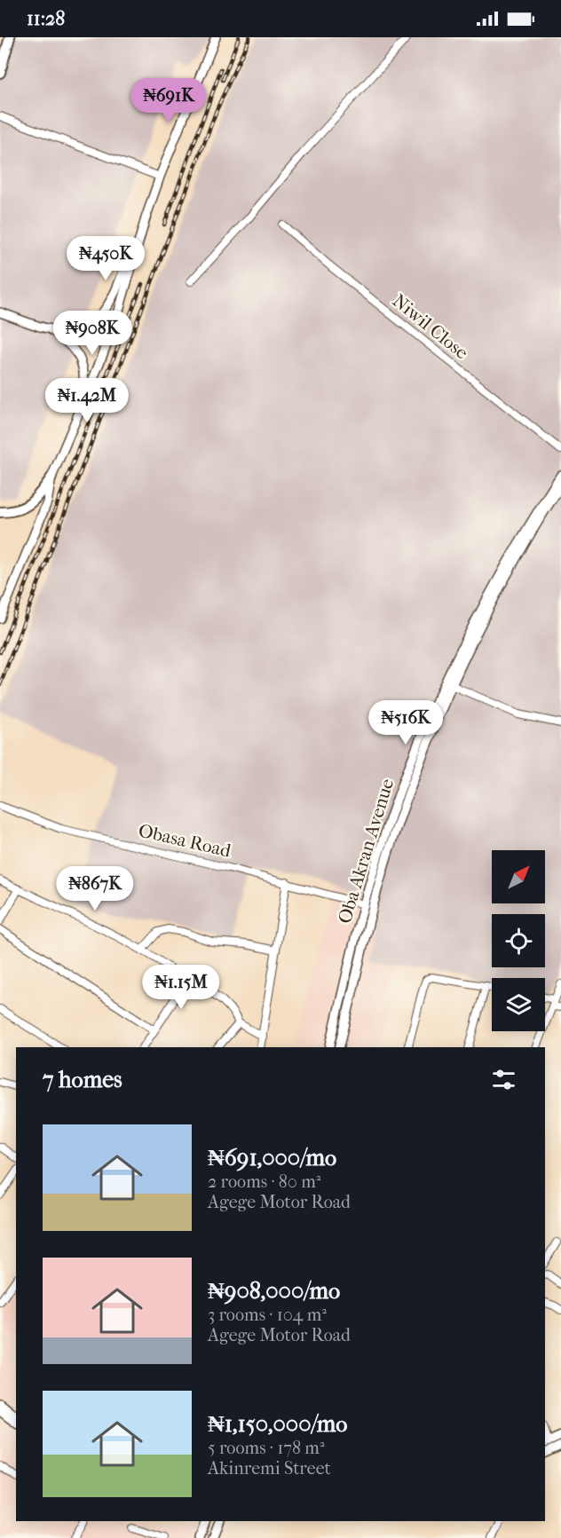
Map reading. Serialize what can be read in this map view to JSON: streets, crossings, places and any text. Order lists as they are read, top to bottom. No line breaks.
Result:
{"streets":{"main road":["Oba Akran Avenue"],"street":["Niwil Close","Obasa Road"]},"crossings":[["Obasa Road","Oba Akran Avenue"]],"north":"top right","page":{"status":"11:28","price":["₦691K","₦450K","₦908K","₦1.42M","₦516K","₦867K","₦1.15M"],"heading":"7 homes","list":[{"name":"₦691,000/mo","note":"2 rooms · 80 m² · Agege Motor Road"},{"name":"₦908,000/mo","note":"3 rooms · 104 m² · Agege Motor Road"},{"name":"₦1,150,000/mo","note":"5 rooms · 178 m² · Akinremi Street"}]}}
